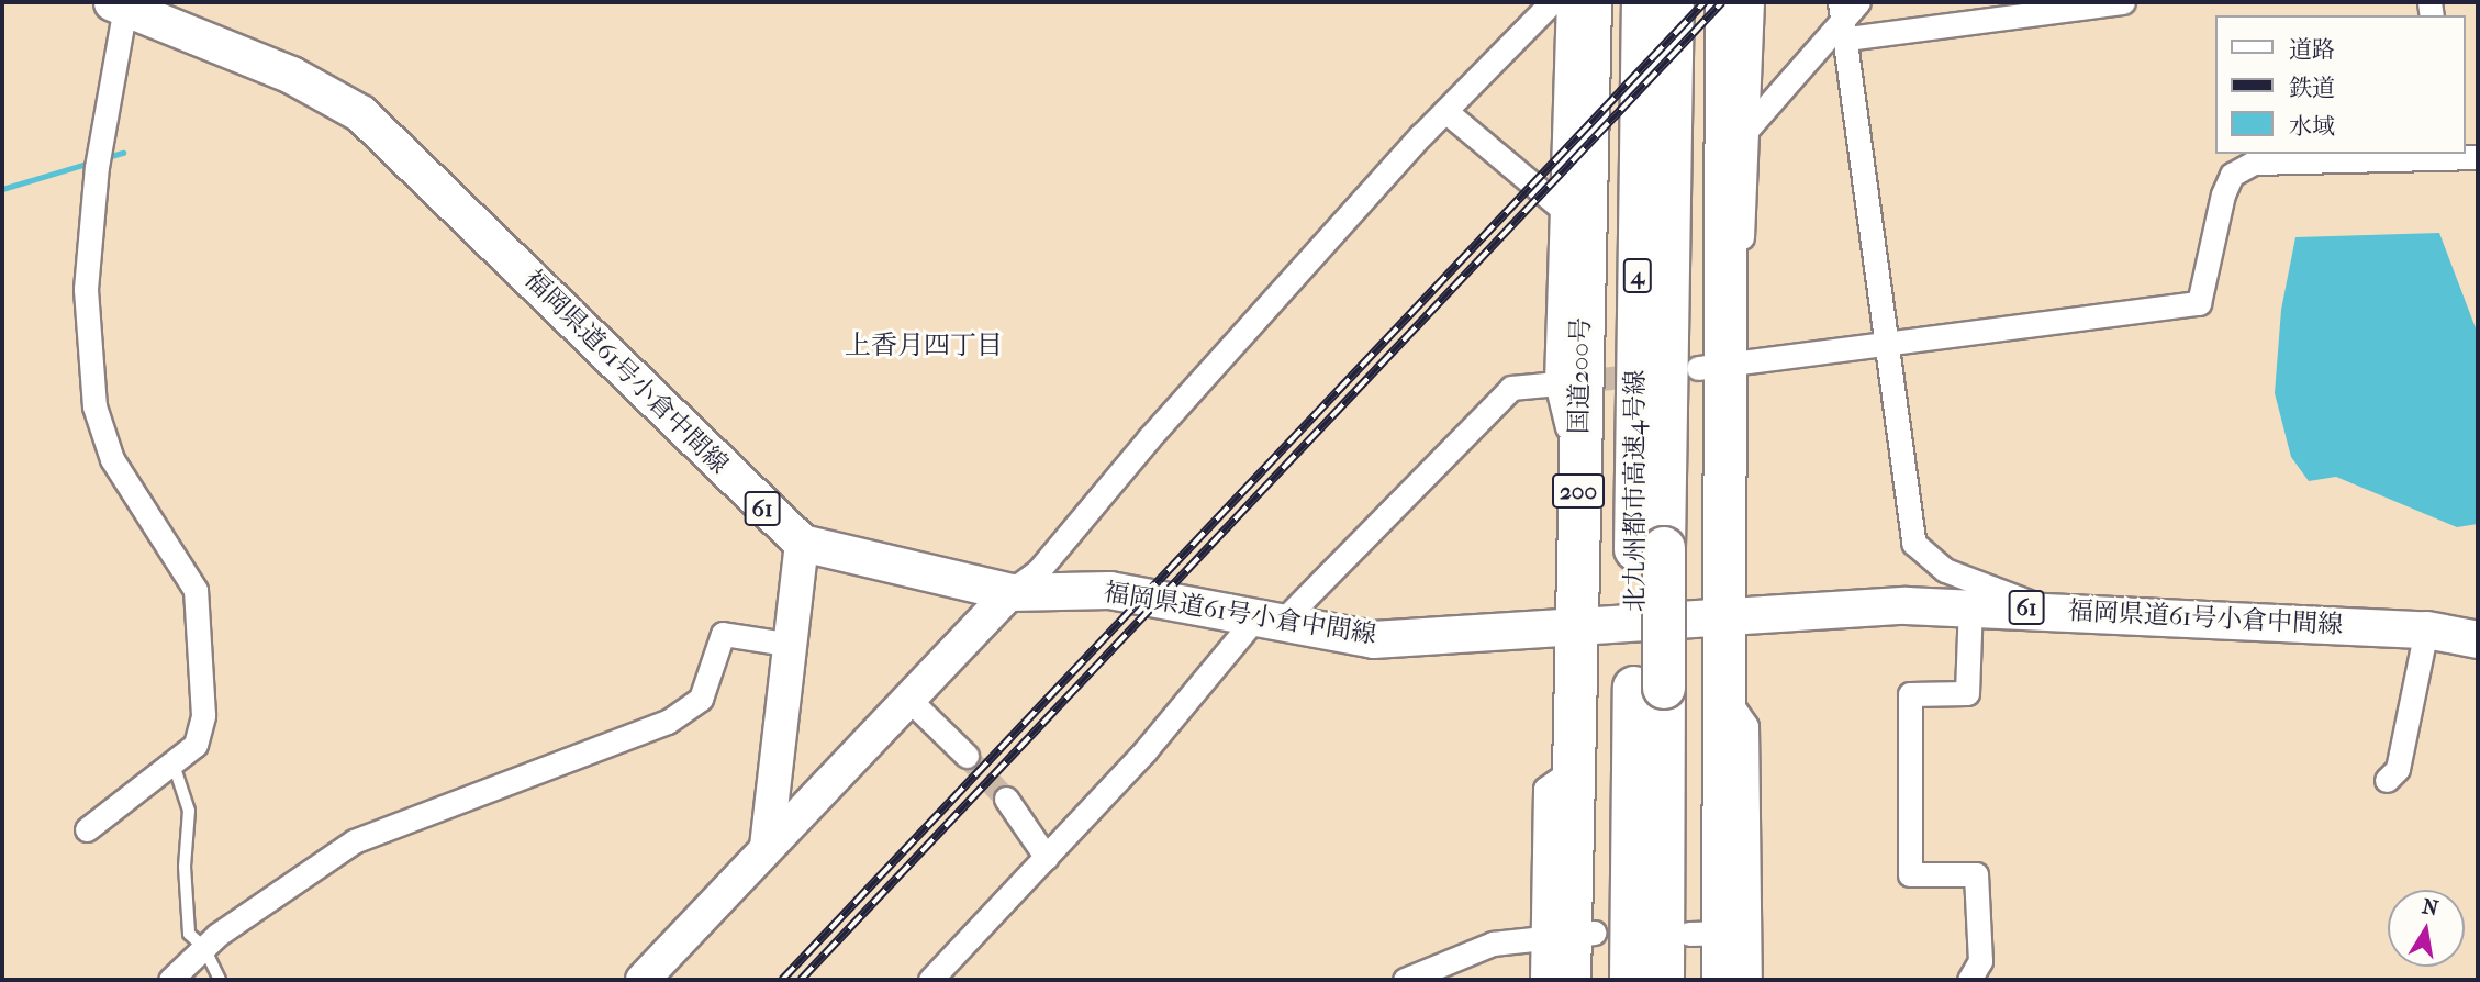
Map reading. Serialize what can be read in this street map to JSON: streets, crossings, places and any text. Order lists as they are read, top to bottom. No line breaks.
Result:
{"streets":{"highway":["4","国道200号","200","北九州都市高速4号線"],"main road":["福岡県道61号小倉中間線","61"]},"crossings":[["福岡県道61号小倉中間線","国道200号"]],"districts":["上香月四丁目"],"legend":["道路","鉄道","水域"],"north":"top"}
